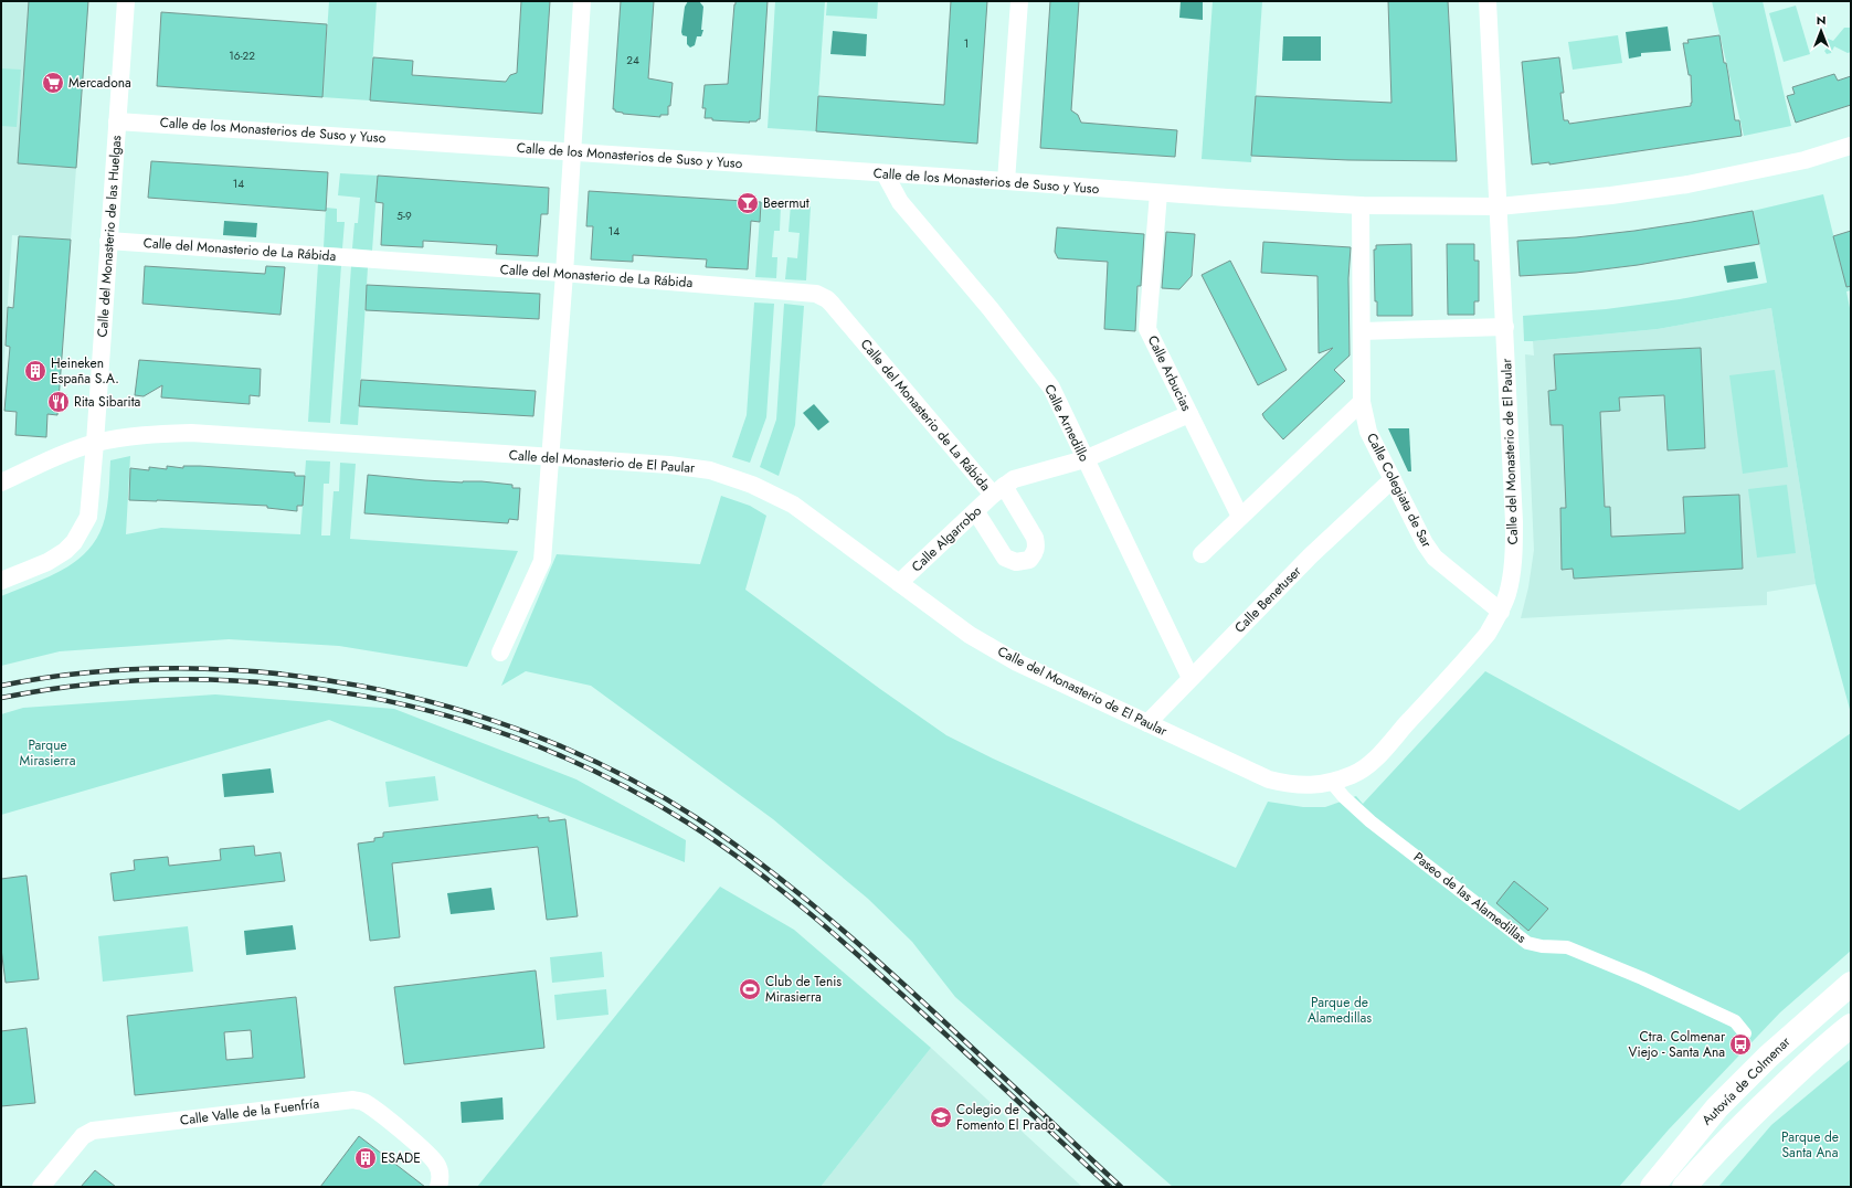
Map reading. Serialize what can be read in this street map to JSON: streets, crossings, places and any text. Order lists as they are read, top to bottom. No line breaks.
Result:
{"streets":{"highway":["Autovía de Colmenar"],"street":["Calle de los Monasterios de Suso y Yuso","Calle del Monasterio de las Huelgas","Calle del Monasterio de La Rábida","Calle Arbucias","Calle Arnedillo","Calle del Monasterio de El Paular","Calle Colegiata de Sar","Calle Algarrobo","Calle Benetuser","Paseo de las Alamedillas","Calle Valle de la Fuenfría"]},"crossings":[["Calle de los Monasterios de Suso y Yuso","Calle del Monasterio de las Huelgas"],["Calle de los Monasterios de Suso y Yuso","Calle Arbucias"],["Calle de los Monasterios de Suso y Yuso","Calle Arnedillo"],["Calle de los Monasterios de Suso y Yuso","Calle del Monasterio de El Paular"],["Calle de los Monasterios de Suso y Yuso","Calle Colegiata de Sar"],["Calle del Monasterio de las Huelgas","Calle del Monasterio de La Rábida"],["Calle del Monasterio de las Huelgas","Calle del Monasterio de El Paular"],["Calle del Monasterio de La Rábida","Calle Algarrobo"],["Calle Arbucias","Calle Algarrobo"],["Calle Arnedillo","Calle Algarrobo"],["Calle Arnedillo","Calle Benetuser"],["Calle del Monasterio de El Paular","Calle Colegiata de Sar"],["Calle del Monasterio de El Paular","Calle Algarrobo"],["Calle del Monasterio de El Paular","Calle Benetuser"],["Calle del Monasterio de El Paular","Paseo de las Alamedillas"],["Calle Colegiata de Sar","Calle Benetuser"]],"parks":["Parque Mirasierra","Parque de Alamedillas","Parque de Santa Ana"],"places":{"supermarket":["Mercadona"],"bar":["Beermut"],"building":["Heineken España S.A.","ESADE"],"restaurant":["Rita Sibarita"],"sports":["Club de Tenis Mirasierra"],"bus stop":["Ctra. Colmenar Viejo - Santa Ana"],"school or university":["Colegio de Fomento El Prado"]},"house_numbers":["1","16-22","24","14","5-9","14"],"north":"top"}
